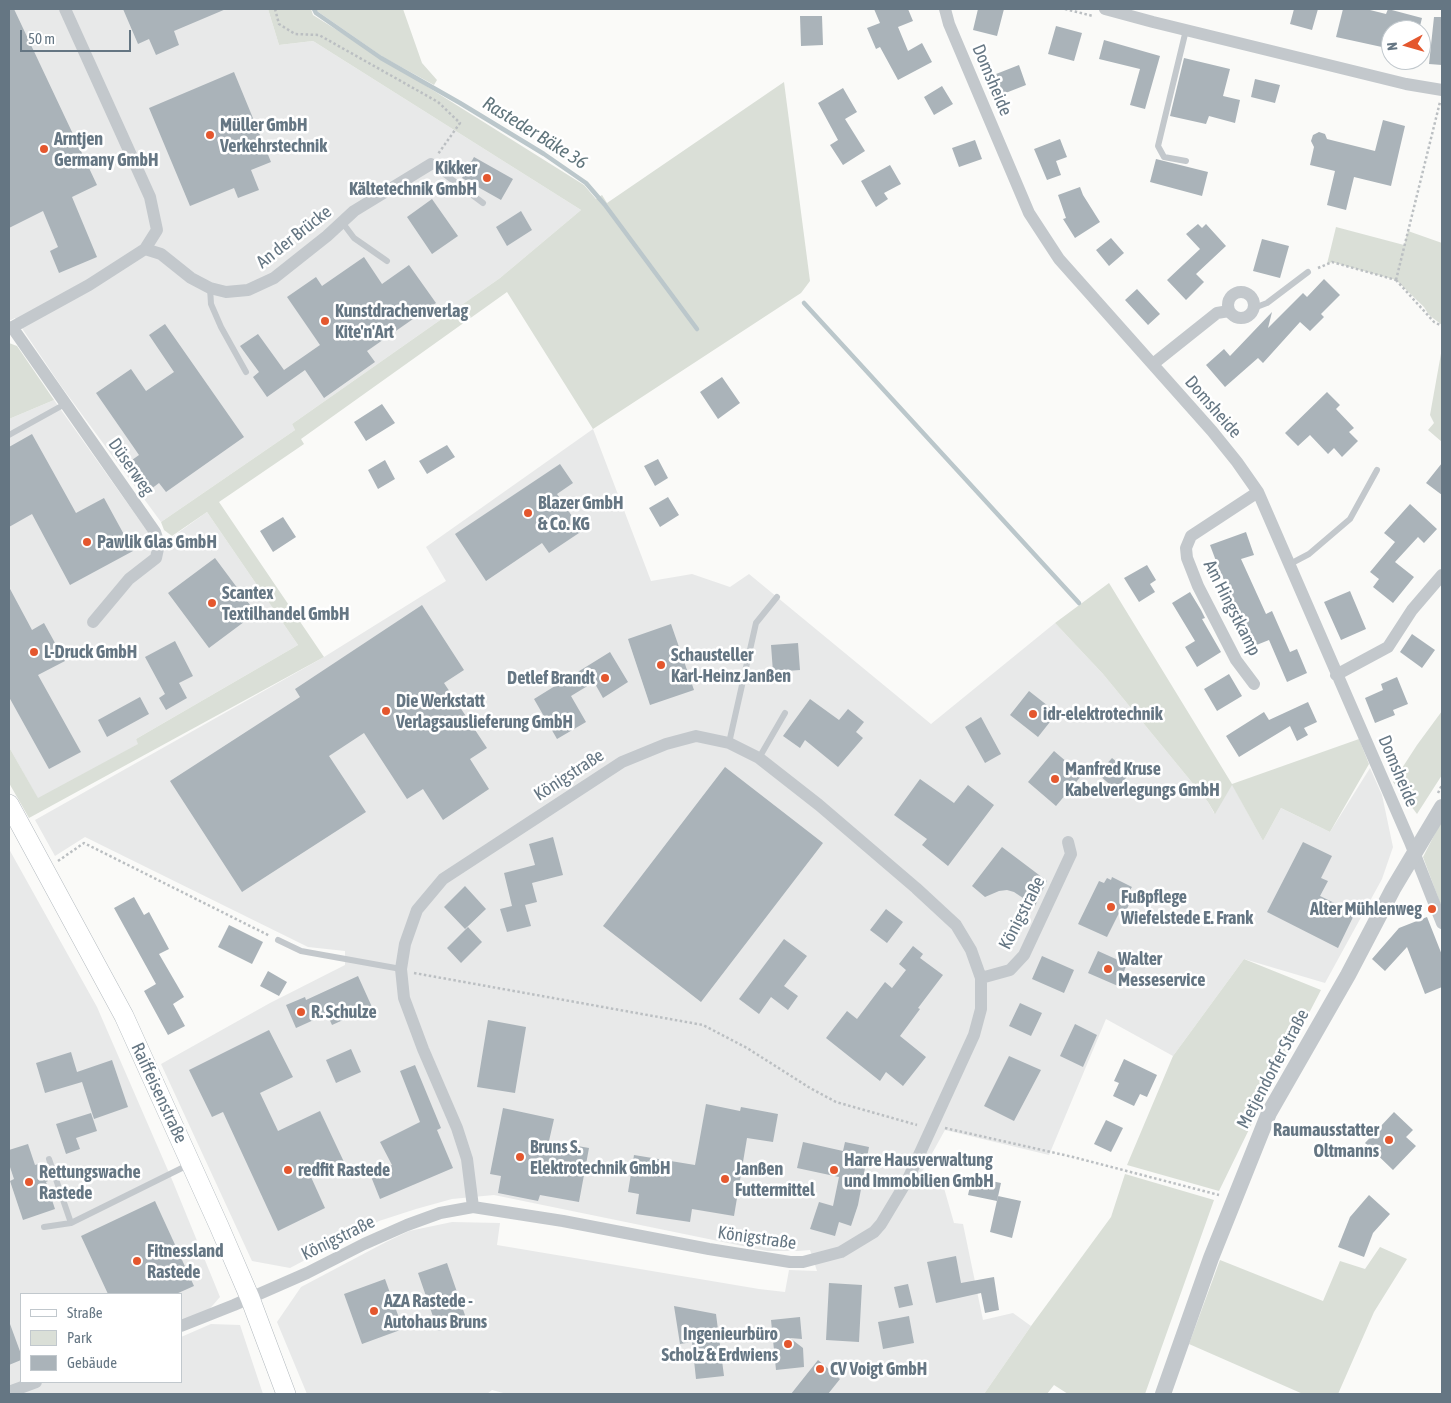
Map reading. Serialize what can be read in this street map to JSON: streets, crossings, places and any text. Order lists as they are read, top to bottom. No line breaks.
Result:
{"streets":{"main road":["Raiffeisenstraße"],"street":["Domsheide","An der Brücke","Düserweg","Am Hingstkamp","Königstraße","Metjendorfer Straße"]},"crossings":[["Domsheide","Am Hingstkamp"],["Domsheide","Metjendorfer Straße"],["Königstraße","Raiffeisenstraße"]],"water":["Rasteder Bäke 36"],"places":["Müller GmbH Verkehrstechnik","Arntjen Germany GmbH","Kikker Kältetechnik GmbH","Kunstdrachenverlag Kite'n'Art","Blazer GmbH & Co. KG","Pawlik Glas GmbH","Scantex Textilhandel GmbH","L-Druck GmbH","Schausteller Karl-Heinz Janßen","Detlef Brandt","Die Werkstatt Verlagsauslieferung GmbH","idr-elektrotechnik","Manfred Kruse Kabelverlegungs GmbH","Fußpflege Wiefelstede E. Frank","Alter Mühlenweg","Walter Messeservice","R. Schulze","Raumausstatter Oltmanns","Bruns S. Elektrotechnik GmbH","redfit Rastede","Harre Hausverwaltung und Immobilien GmbH","Janßen Futtermittel","Rettungswache Rastede","Fitnessland Rastede","AZA Rastede - Autohaus Bruns","Ingenieurbüro Scholz & Erdwiens","CV Voigt GmbH"],"legend":["Straße","Park","Gebäude"],"scale_bar":"50 m","north":"left"}
